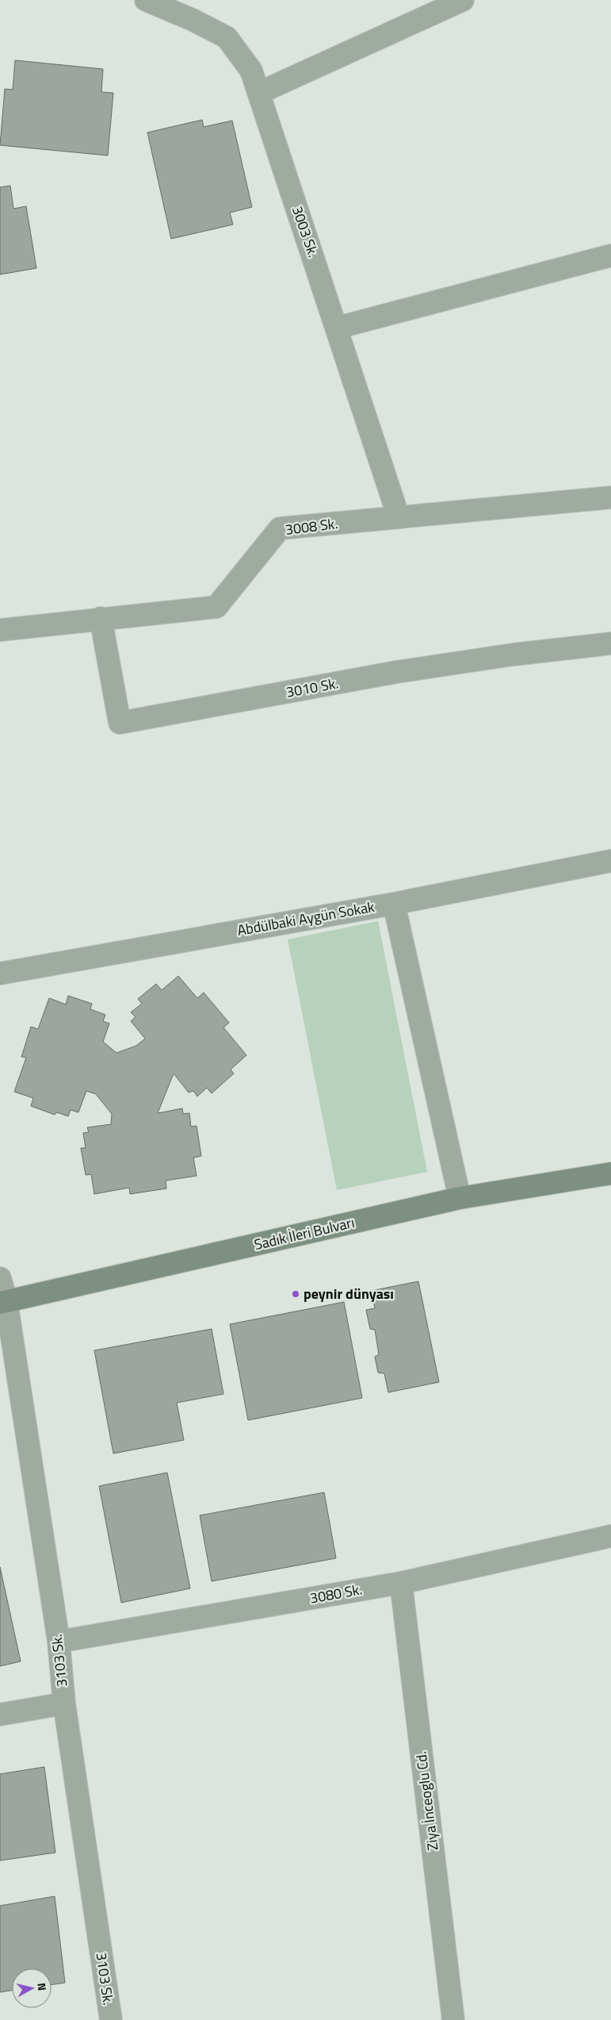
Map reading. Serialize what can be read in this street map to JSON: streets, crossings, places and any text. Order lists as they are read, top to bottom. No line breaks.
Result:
{"streets":{"main road":["Sadık İleri Bulvarı"],"street":["3003 Sk.","3008 Sk.","3010 Sk.","Abdülbaki Aygün Sokak","3080 Sk.","3103 Sk.","Ziya İnceoglu Cd."]},"crossings":[["3003 Sk.","3008 Sk."],["3008 Sk.","3010 Sk."],["Sadık İleri Bulvarı","3103 Sk."],["3080 Sk.","3103 Sk."],["3080 Sk.","Ziya İnceoglu Cd."]],"places":["peynir dünyası"],"north":"right"}
